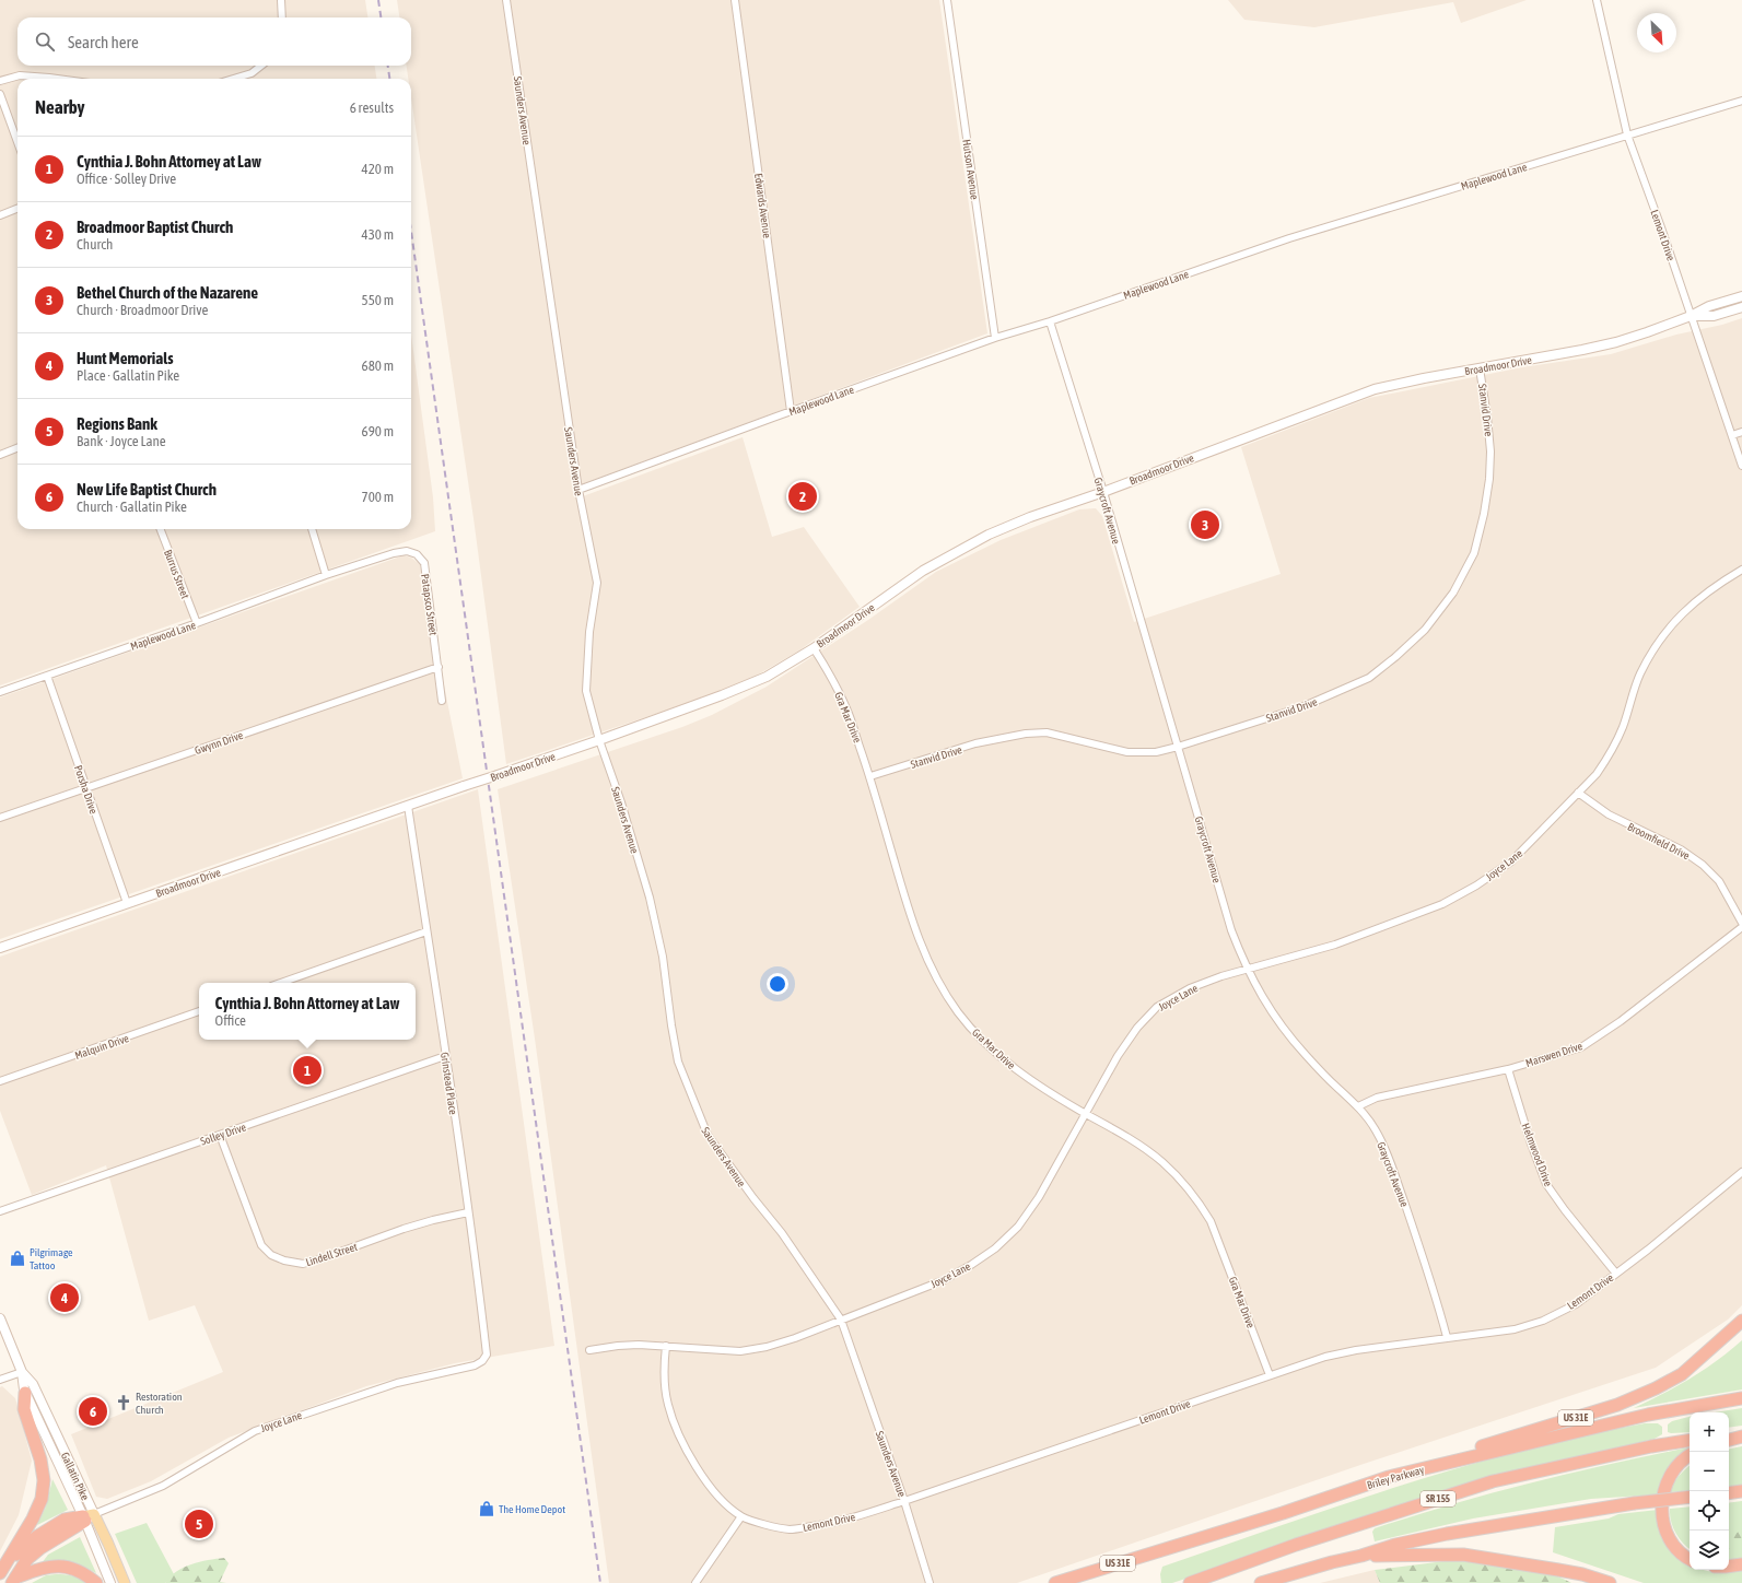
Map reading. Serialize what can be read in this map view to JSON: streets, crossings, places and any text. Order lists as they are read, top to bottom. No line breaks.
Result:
{"streets":{"highway":["US 31E","Briley Parkway","SR 155"],"main road":["Broadmoor Drive","Gallatin Pike"],"street":["Saunders Avenue","Hutson Avenue","Maplewood Lane","Edwards Avenue","Lemont Drive","Stanvid Drive","Graycroft Avenue","Burrus Street","Patapsco Street","Gra Mar Drive","Gwynn Drive","Porsha Drive","Broomfield Drive","Joyce Lane","Malquin Drive","Marswen Drive","Grinstead Place","Solley Drive","Helmwood Drive","Lindell Street"]},"crossings":[["Saunders Avenue","Maplewood Lane"],["Saunders Avenue","Lemont Drive"],["Saunders Avenue","Broadmoor Drive"],["Saunders Avenue","Joyce Lane"],["Hutson Avenue","Maplewood Lane"],["Maplewood Lane","Edwards Avenue"],["Maplewood Lane","Lemont Drive"],["Maplewood Lane","Graycroft Avenue"],["Maplewood Lane","Burrus Street"],["Maplewood Lane","Patapsco Street"],["Maplewood Lane","Porsha Drive"],["Lemont Drive","Broadmoor Drive"],["Lemont Drive","Graycroft Avenue"],["Lemont Drive","Gra Mar Drive"],["Lemont Drive","Joyce Lane"],["Lemont Drive","Helmwood Drive"],["Broadmoor Drive","Stanvid Drive"],["Broadmoor Drive","Graycroft Avenue"],["Broadmoor Drive","Gra Mar Drive"],["Broadmoor Drive","Porsha Drive"],["Broadmoor Drive","Grinstead Place"],["Stanvid Drive","Graycroft Avenue"],["Stanvid Drive","Gra Mar Drive"],["Graycroft Avenue","Joyce Lane"],["Graycroft Avenue","Marswen Drive"],["Patapsco Street","Gwynn Drive"],["Gra Mar Drive","Joyce Lane"],["Gwynn Drive","Porsha Drive"],["Broomfield Drive","Joyce Lane"],["Joyce Lane","Grinstead Place"],["Joyce Lane","Gallatin Pike"],["Marswen Drive","Helmwood Drive"],["Grinstead Place","Solley Drive"],["Grinstead Place","Lindell Street"],["Solley Drive","Lindell Street"],["US 31E","Briley Parkway"]],"places":{"shop":["Pilgrimage Tattoo","The Home Depot"],"church":["Restoration Church"]},"north":"bottom right","page":{"search":"Search here","heading":["Nearby","6 results"],"list":[{"mark":"1","name":"Cynthia J. Bohn Attorney at Law","note":"Office · Solley Drive","value":"420 m"},{"mark":"2","name":"Broadmoor Baptist Church","note":"Church","value":"430 m"},{"mark":"3","name":"Bethel Church of the Nazarene","note":"Church · Broadmoor Drive","value":"550 m"},{"mark":"4","name":"Hunt Memorials","note":"Place · Gallatin Pike","value":"680 m"},{"mark":"5","name":"Regions Bank","note":"Bank · Joyce Lane","value":"690 m"},{"mark":"6","name":"New Life Baptist Church","note":"Church · Gallatin Pike","value":"700 m"}],"pins":["2","3","1","4","6","5"],"popup":["Cynthia J. Bohn Attorney at Law","Office"],"map_buttons":["+","−"]}}
